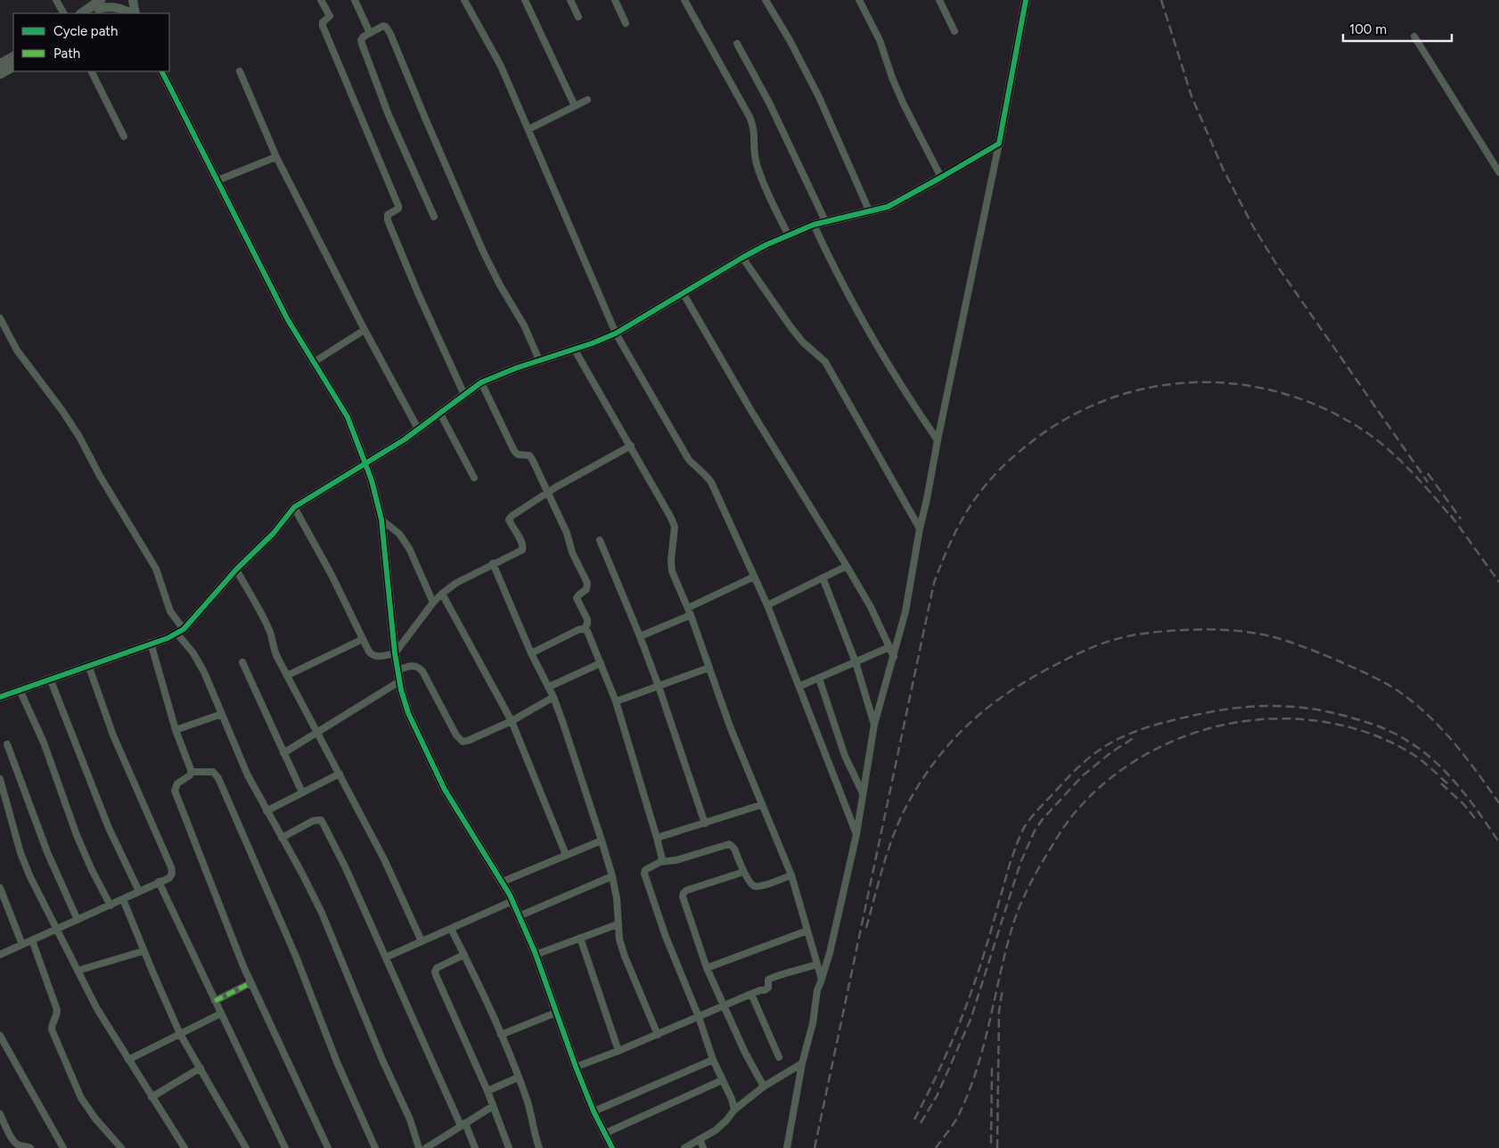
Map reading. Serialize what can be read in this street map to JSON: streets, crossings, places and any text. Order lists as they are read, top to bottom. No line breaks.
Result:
{"legend":["Cycle path","Path"],"scale_bar":"100 m"}
